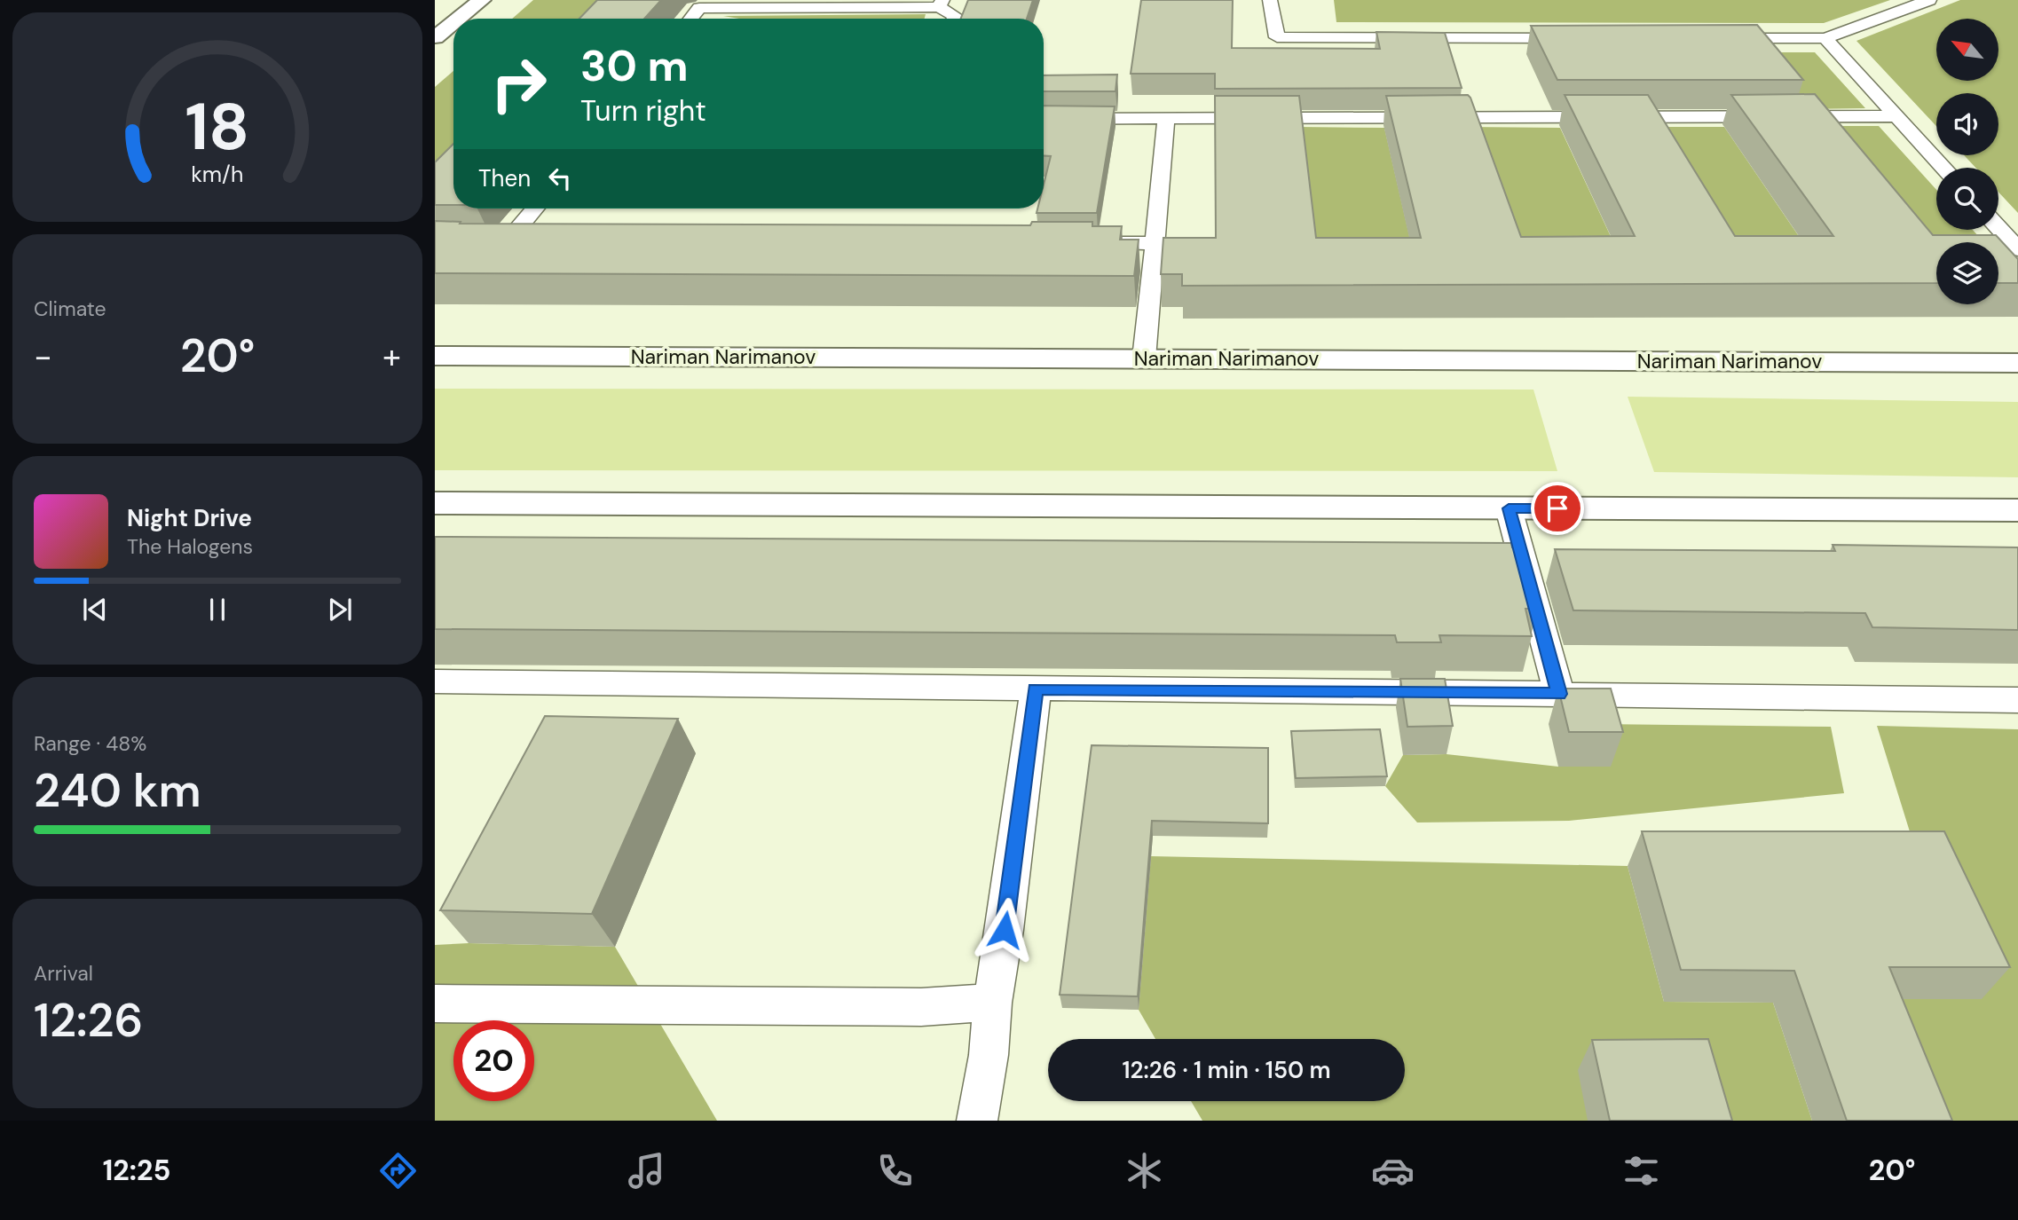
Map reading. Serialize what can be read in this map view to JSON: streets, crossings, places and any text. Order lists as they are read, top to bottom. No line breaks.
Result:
{"streets":{"main road":["Nariman Narimanov"]},"north":"top left","page":{"turn":["30 m","Turn right"],"then":"Then","tile":["Climate",["Range · 48%","240 km"],["Arrival","12:26"]],"heat":["−","20°","+"],"song":["Night Drive","The Halogens"],"limit":"20","trip":"12:26 · 1 min · 150 m","tabs":["12:25","20°"],"gauge":["18","km/h"]}}
